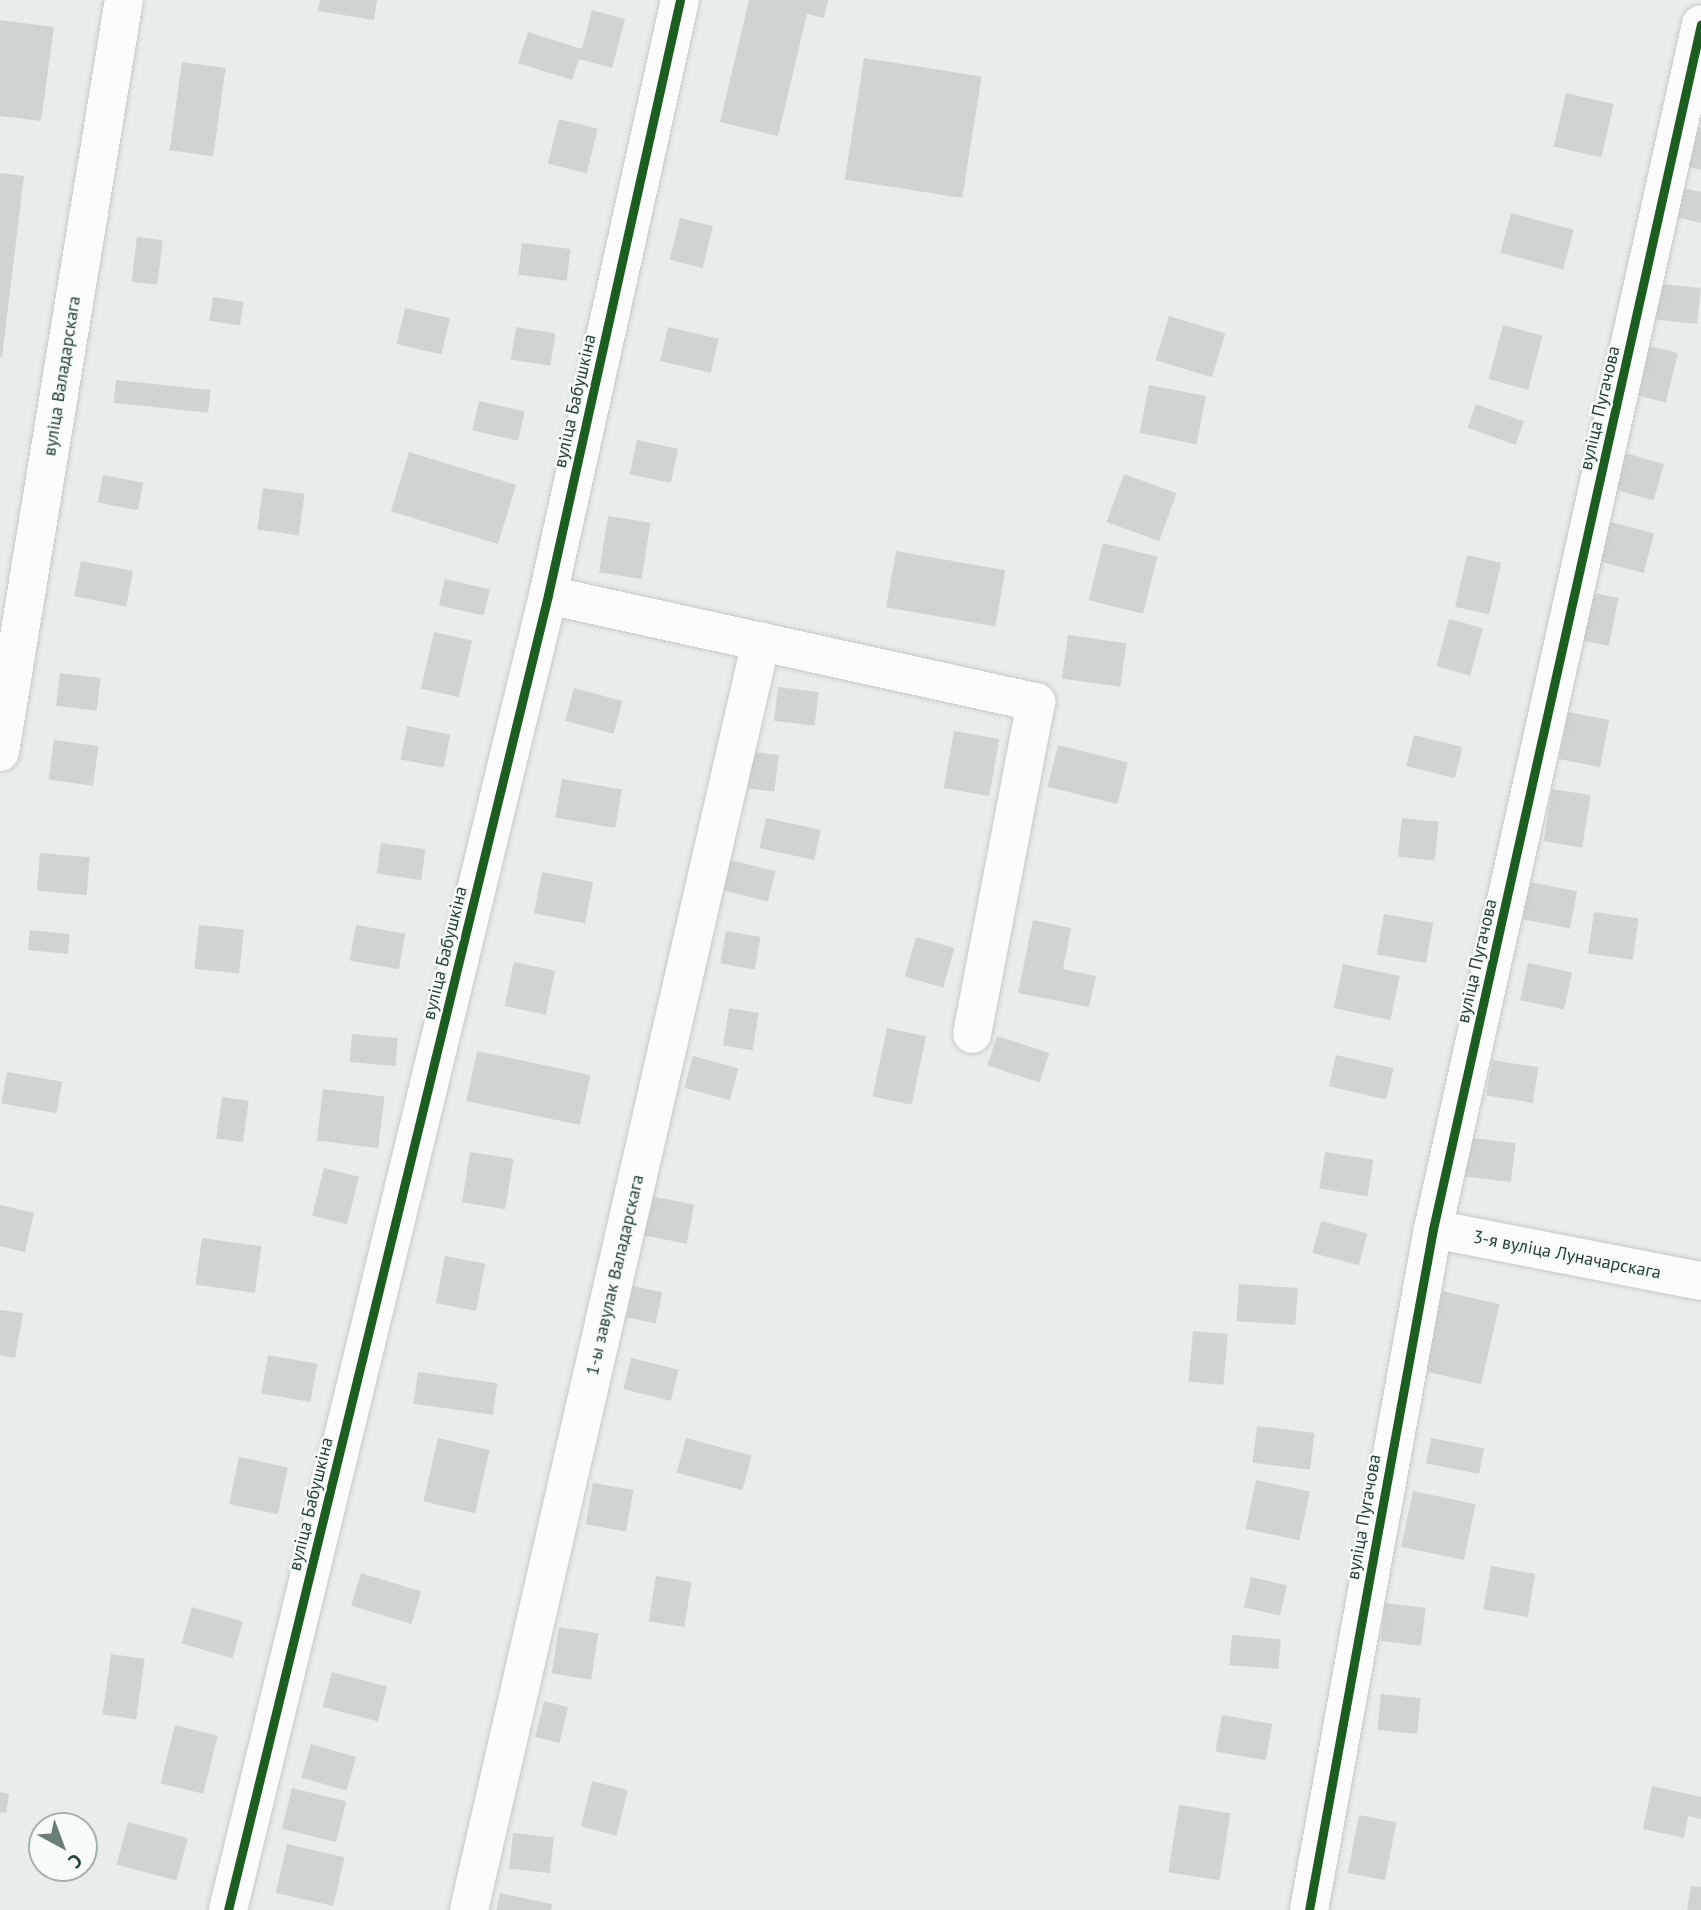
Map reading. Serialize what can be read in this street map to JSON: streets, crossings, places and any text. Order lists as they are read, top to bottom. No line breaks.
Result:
{"streets":{"street":["вуліца Валадарскага","вуліца Бабушкіна","вуліца Пугачова","3-я вуліца Луначарскага","1-ы завулак Валадарскага"]},"crossings":[["вуліца Пугачова","3-я вуліца Луначарскага"]],"north":"bottom right"}
